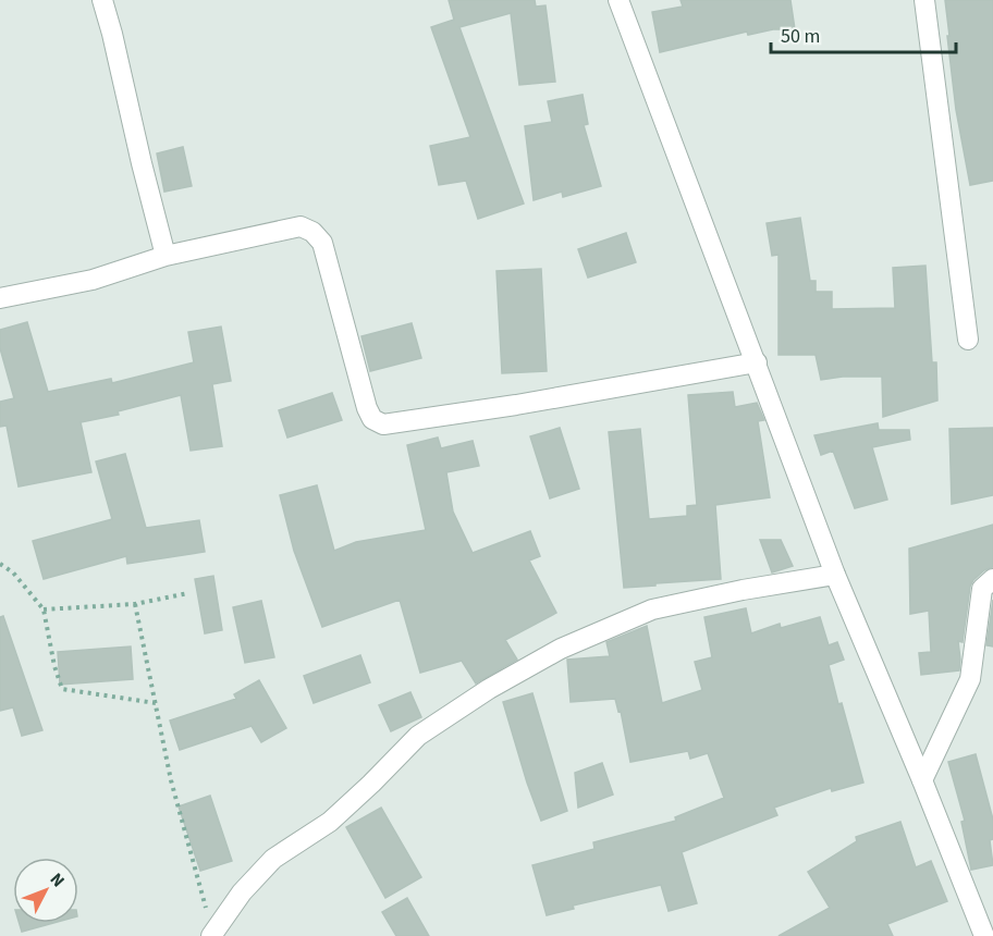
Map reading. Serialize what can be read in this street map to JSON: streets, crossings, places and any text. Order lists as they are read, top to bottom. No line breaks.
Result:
{"scale_bar":"50 m","north":"top right"}
